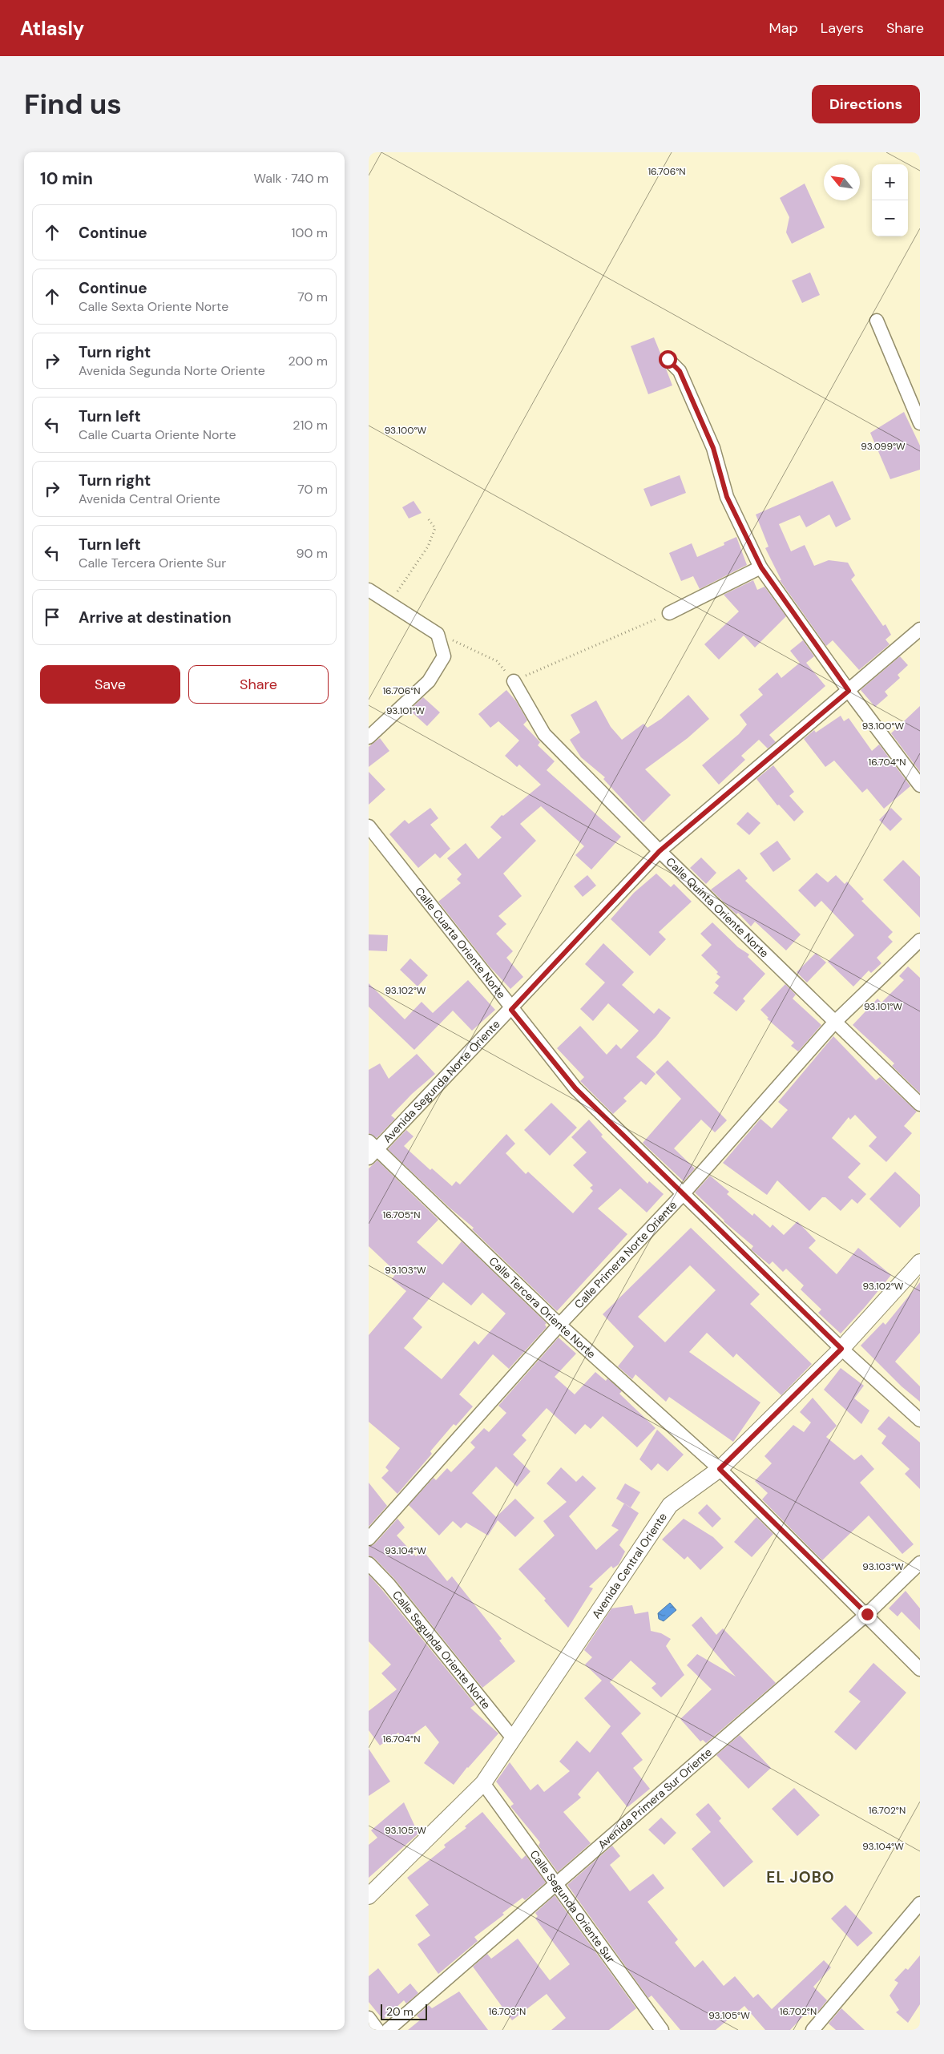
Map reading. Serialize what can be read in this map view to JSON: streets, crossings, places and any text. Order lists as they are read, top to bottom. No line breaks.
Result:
{"streets":{"street":["Calle Quinta Oriente Norte","Calle Cuarta Oriente Norte","Avenida Segunda Norte Oriente","Calle Primera Norte Oriente","Calle Tercera Oriente Norte","Avenida Central Oriente","Calle Segunda Oriente Norte","Avenida Primera Sur Oriente","Calle Segunda Oriente Sur"]},"crossings":[["Calle Quinta Oriente Norte","Avenida Segunda Norte Oriente"],["Calle Quinta Oriente Norte","Calle Primera Norte Oriente"],["Calle Cuarta Oriente Norte","Avenida Segunda Norte Oriente"],["Calle Cuarta Oriente Norte","Calle Primera Norte Oriente"],["Calle Cuarta Oriente Norte","Avenida Central Oriente"],["Avenida Segunda Norte Oriente","Calle Tercera Oriente Norte"],["Calle Primera Norte Oriente","Calle Tercera Oriente Norte"],["Calle Tercera Oriente Norte","Avenida Central Oriente"],["Calle Tercera Oriente Norte","Avenida Primera Sur Oriente"],["Avenida Central Oriente","Calle Segunda Oriente Norte"],["Avenida Central Oriente","Calle Segunda Oriente Sur"],["Avenida Primera Sur Oriente","Calle Segunda Oriente Sur"]],"districts":["EL JOBO"],"scale_bar":"20 m","north":"top left","page":{"header":"Atlasly","nav":["Map","Layers","Share"],"buttons":["Directions",["Save","Share"]],"title":"Find us","heading":["10 min","Walk · 740 m"],"map_buttons":["+","−"],"list":[["Continue","100 m"],["Continue","Calle Sexta Oriente Norte","70 m"],["Turn right","Avenida Segunda Norte Oriente","200 m"],["Turn left","Calle Cuarta Oriente Norte","210 m"],["Turn right","Avenida Central Oriente","70 m"],["Turn left","Calle Tercera Oriente Sur","90 m"],"Arrive at destination"],"scale":"20 m"},"coordinates":["16.706°N","93.100°W","93.099°W","93.101°W","16.704°N","93.102°W","16.705°N","93.103°W","93.104°W","16.702°N","93.105°W","16.703°N"]}
